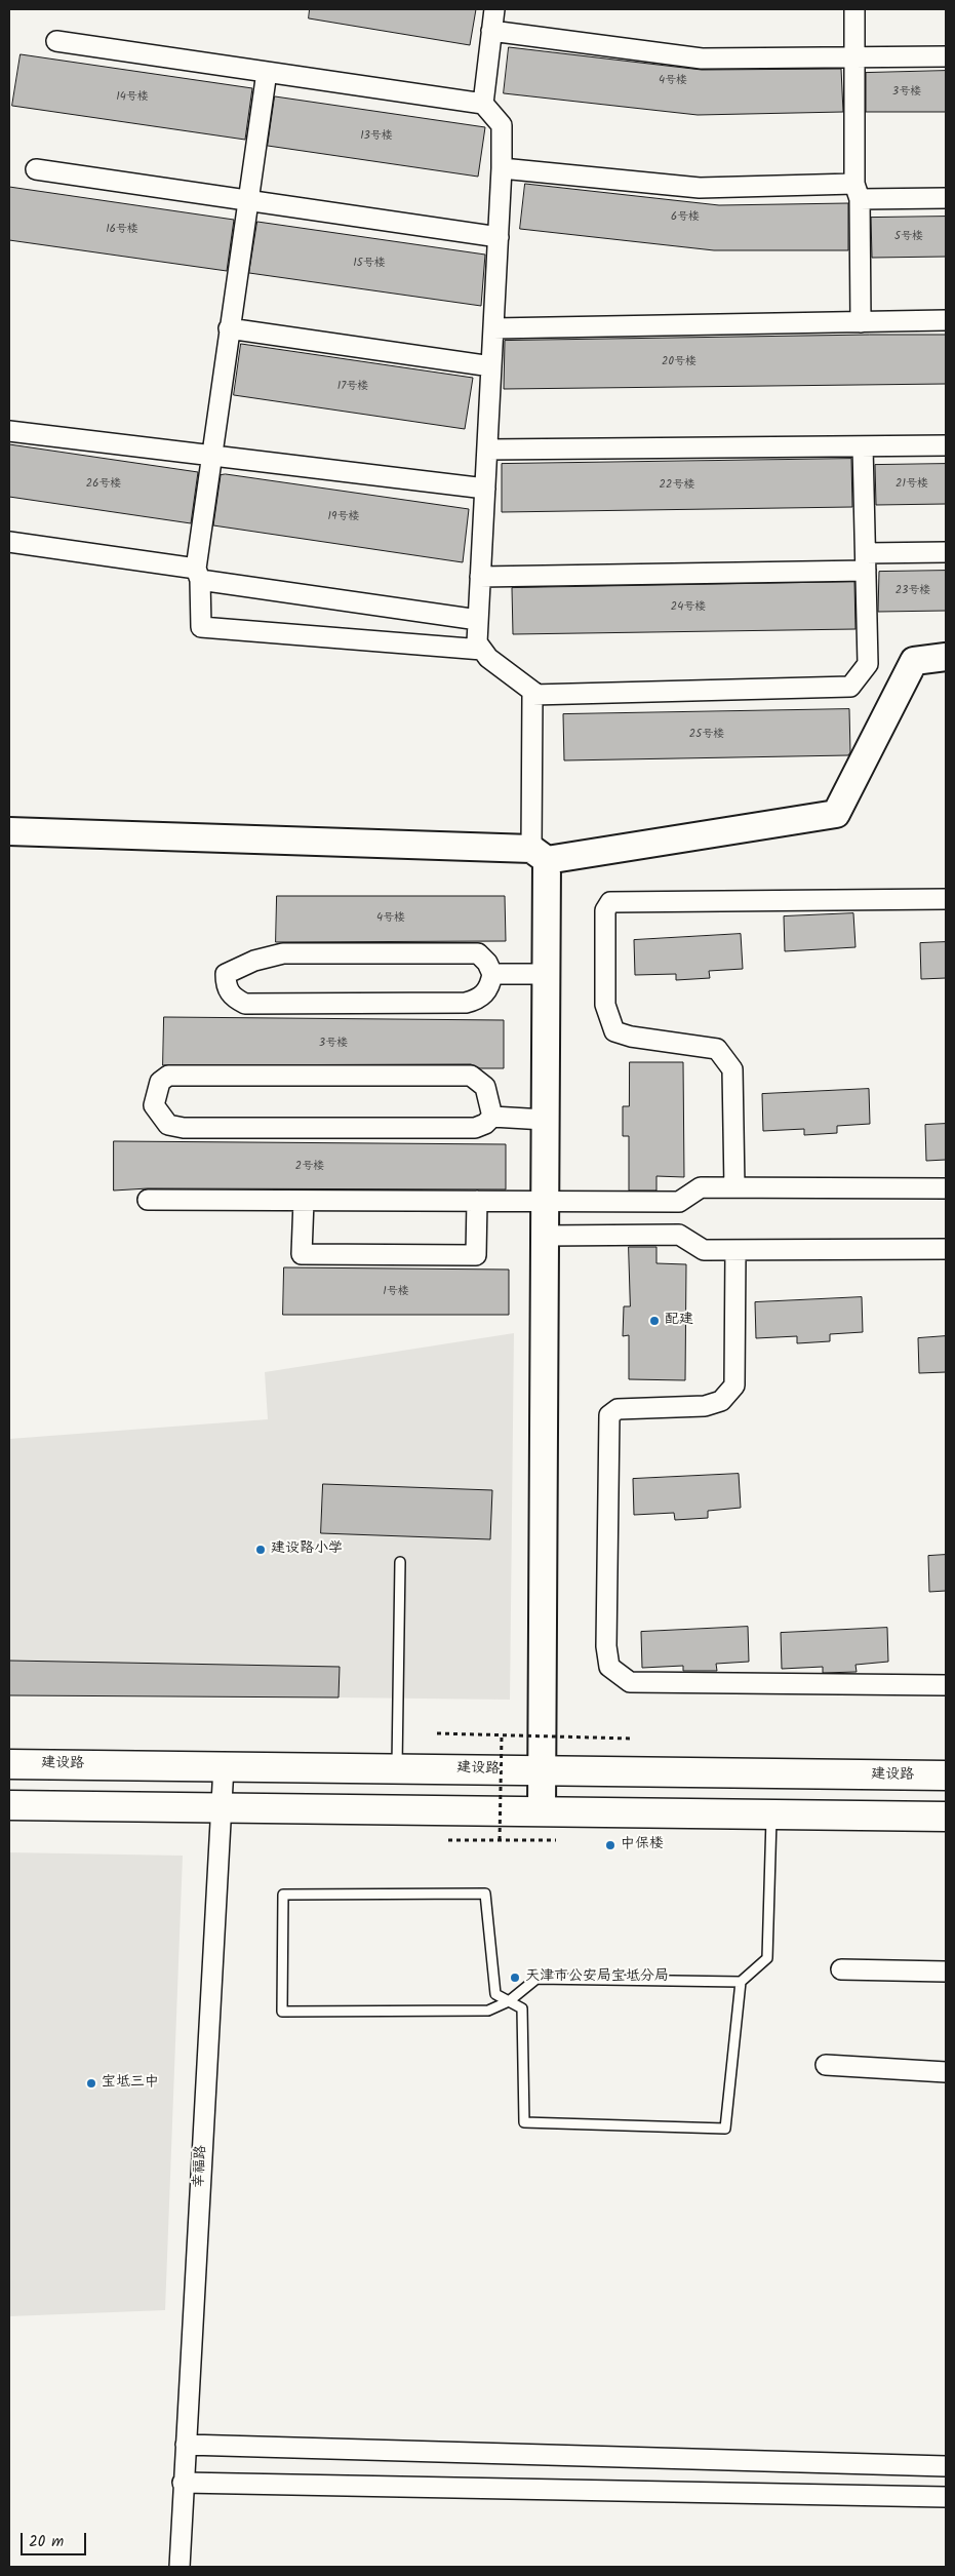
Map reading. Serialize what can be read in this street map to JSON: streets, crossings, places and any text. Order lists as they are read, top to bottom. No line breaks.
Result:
{"streets":{"main road":["建设路"],"street":["幸福路"]},"crossings":[["建设路","幸福路"]],"places":["配建","建设路小学","中保楼","天津市公安局宝坻分局","宝坻三中"],"house_numbers":["4号楼","3号楼","14号楼","13号楼","6号楼","16号楼","5号楼","15号楼","20号楼","17号楼","26号楼","21号楼","22号楼","19号楼","23号楼","24号楼","25号楼","4号楼","3号楼","2号楼","1号楼"],"scale_bar":"20 m"}
